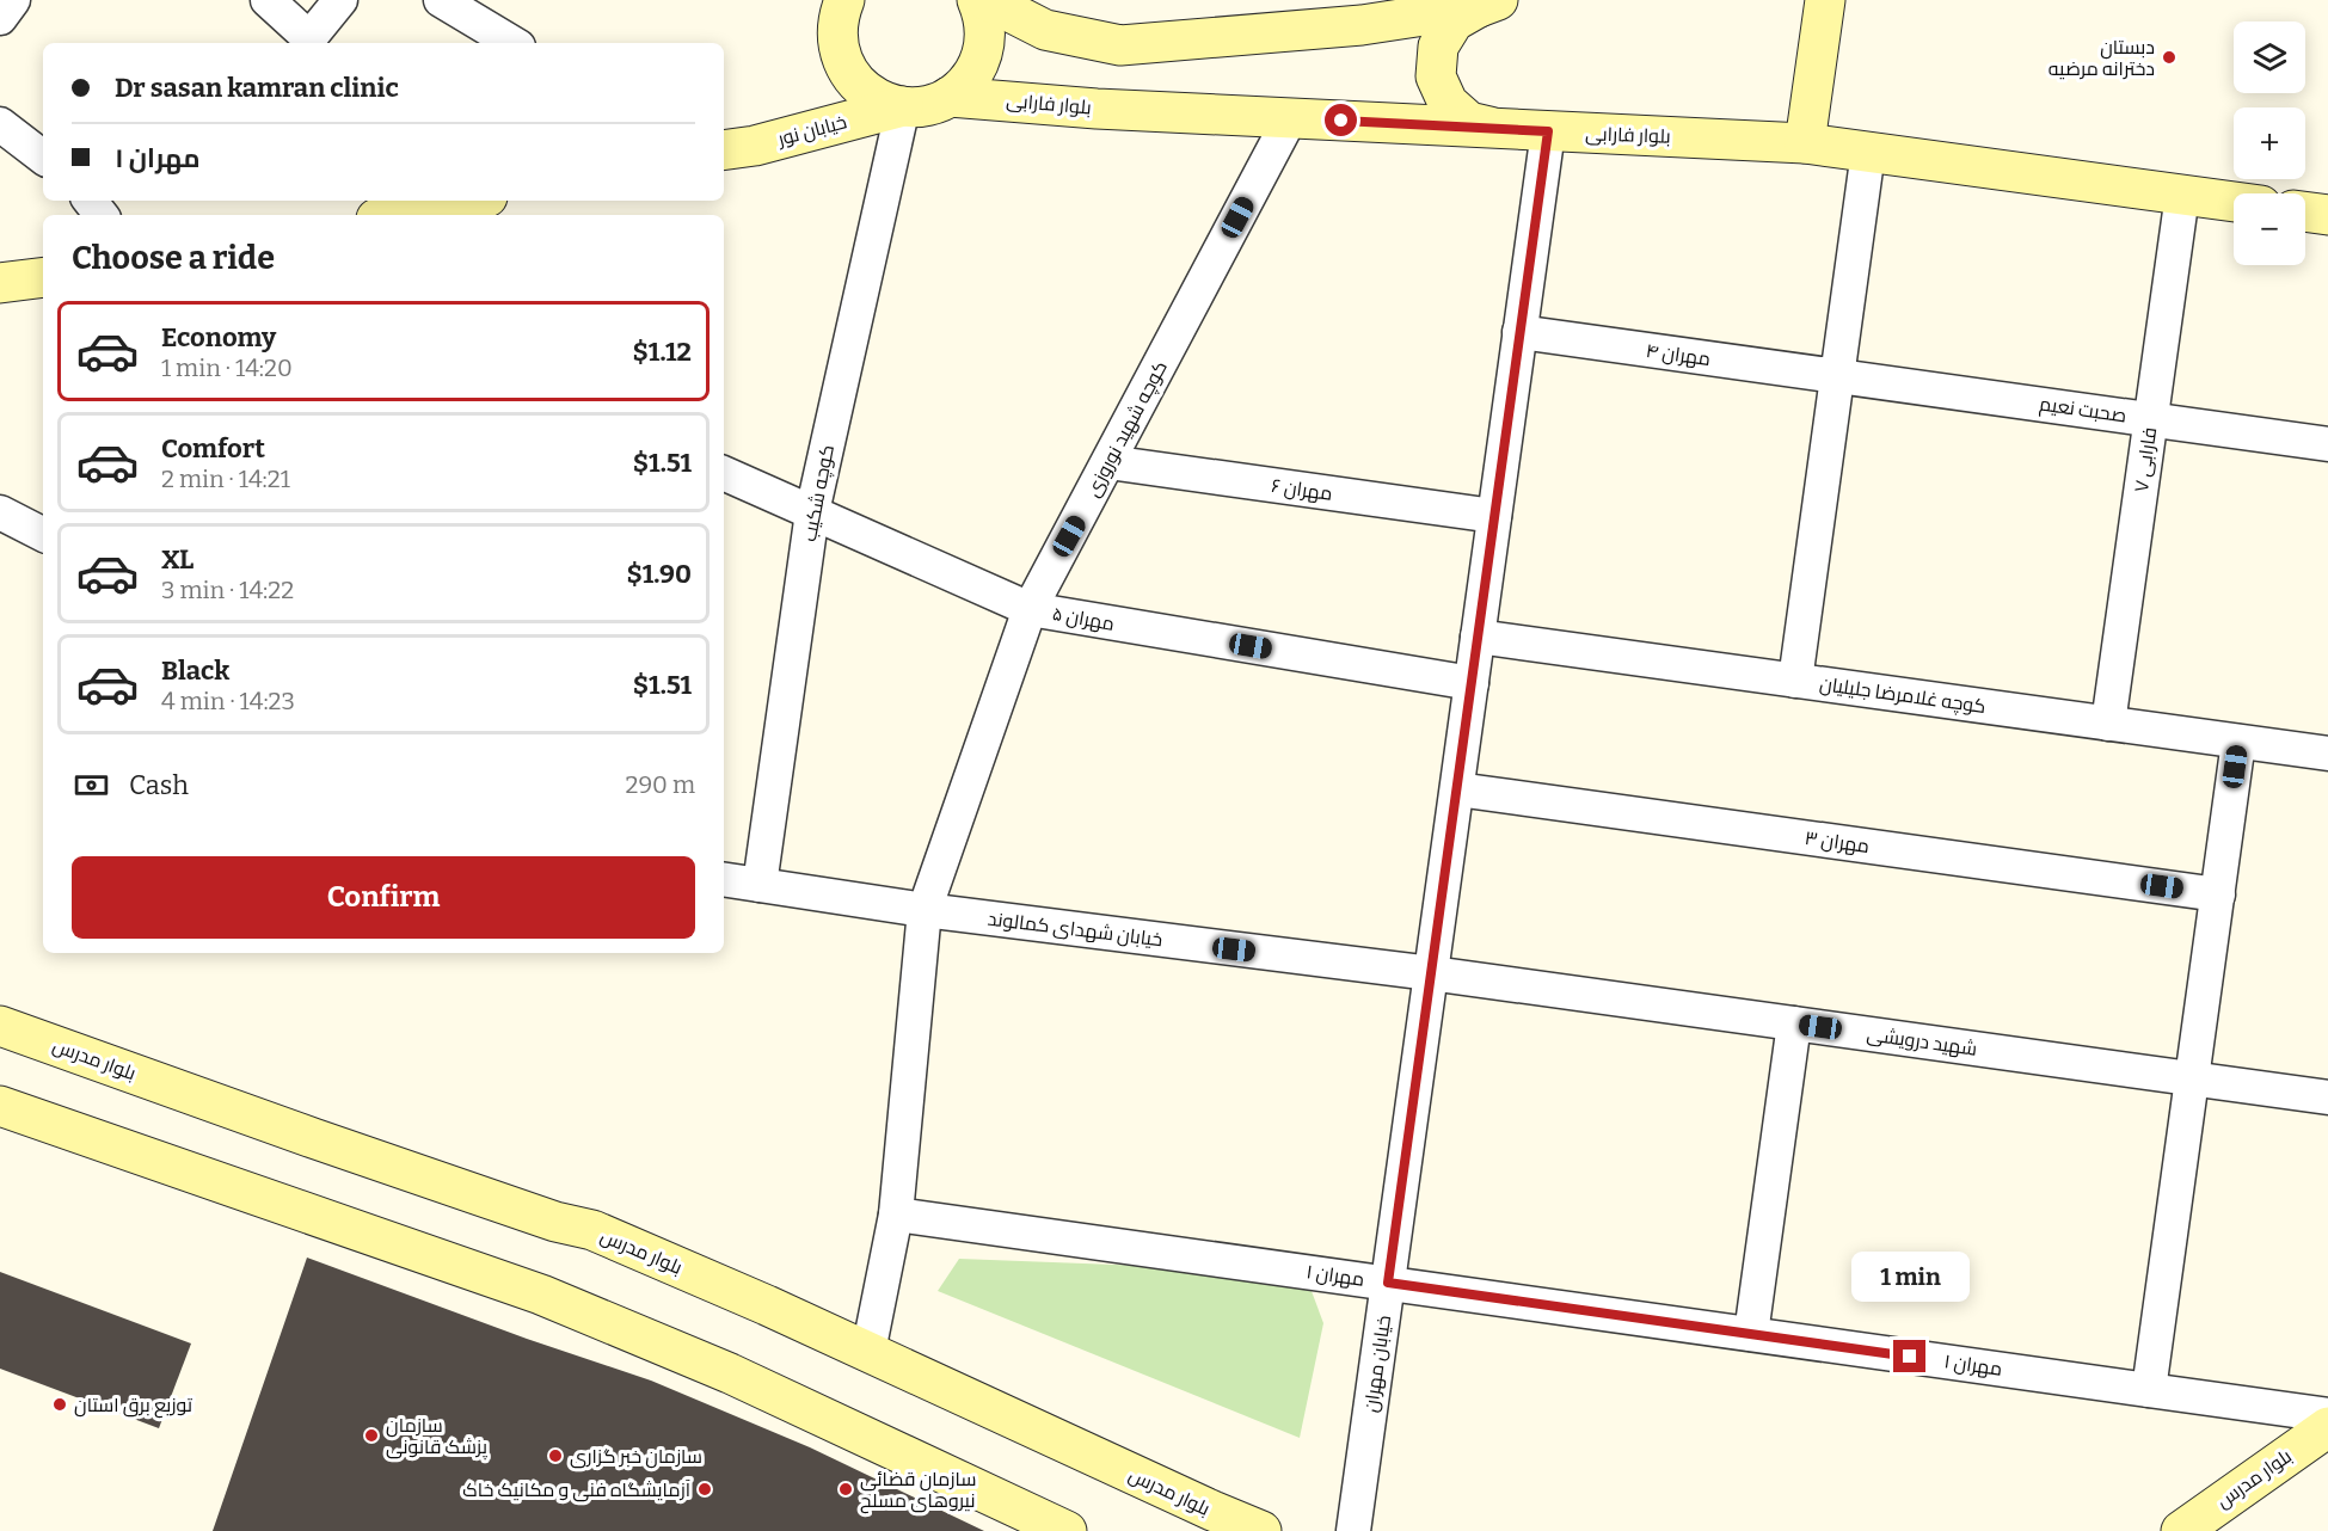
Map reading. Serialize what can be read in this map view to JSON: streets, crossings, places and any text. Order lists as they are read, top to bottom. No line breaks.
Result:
{"streets":{"street":["بلوار فارابی","خیابان نور","مهران ۴","صحبت نعیم","کوچه شهید نوروزی","فارابی ۷","مهران ۶","کوچه شکیب","مهران ۵","کوچه غلامرضا جلیلیان","مهران ۳","خیابان شهدای کمالوند","شهید درویشی","بلوار مدرس","مهران ۱","خیابان مهران"]},"crossings":[["بلوار فارابی","خیابان نور"],["بلوار فارابی","کوچه شهید نوروزی"],["بلوار فارابی","فارابی ۷"],["بلوار فارابی","خیابان مهران"],["خیابان نور","کوچه شکیب"],["مهران ۴","صحبت نعیم"],["مهران ۴","خیابان مهران"],["صحبت نعیم","فارابی ۷"],["کوچه شهید نوروزی","مهران ۶"],["کوچه شهید نوروزی","مهران ۵"],["کوچه شهید نوروزی","خیابان شهدای کمالوند"],["کوچه شهید نوروزی","بلوار مدرس"],["کوچه شهید نوروزی","مهران ۱"],["فارابی ۷","کوچه غلامرضا جلیلیان"],["مهران ۶","خیابان مهران"],["کوچه شکیب","مهران ۵"],["کوچه شکیب","خیابان شهدای کمالوند"],["مهران ۵","خیابان مهران"],["کوچه غلامرضا جلیلیان","خیابان مهران"],["مهران ۳","خیابان مهران"],["خیابان شهدای کمالوند","شهید درویشی"],["خیابان شهدای کمالوند","خیابان مهران"],["شهید درویشی","خیابان مهران"],["مهران ۱","خیابان مهران"]],"places":["دبستان دخترانه مرضیه","توزیع برق استان","سازمان پزشک قانونی","سازمان خبر گزاری","آزمایشگاه فنی و مکانیک خاک","سازمان قضائی نیروهای مسلح"],"page":{"map_buttons":["+","−"],"banner":["Dr sasan kamran clinic","مهران ۱"],"heading":"Choose a ride","list":[{"name":"Economy","note":"1 min · 14:20","value":"$1.12"},{"name":"Comfort","note":"2 min · 14:21","value":"$1.51"},{"name":"XL","note":"3 min · 14:22","value":"$1.90"},{"name":"Black","note":"4 min · 14:23","value":"$1.51"}],"pay":["Cash","290 m"],"buttons":"Confirm","bubble":"1 min"}}
